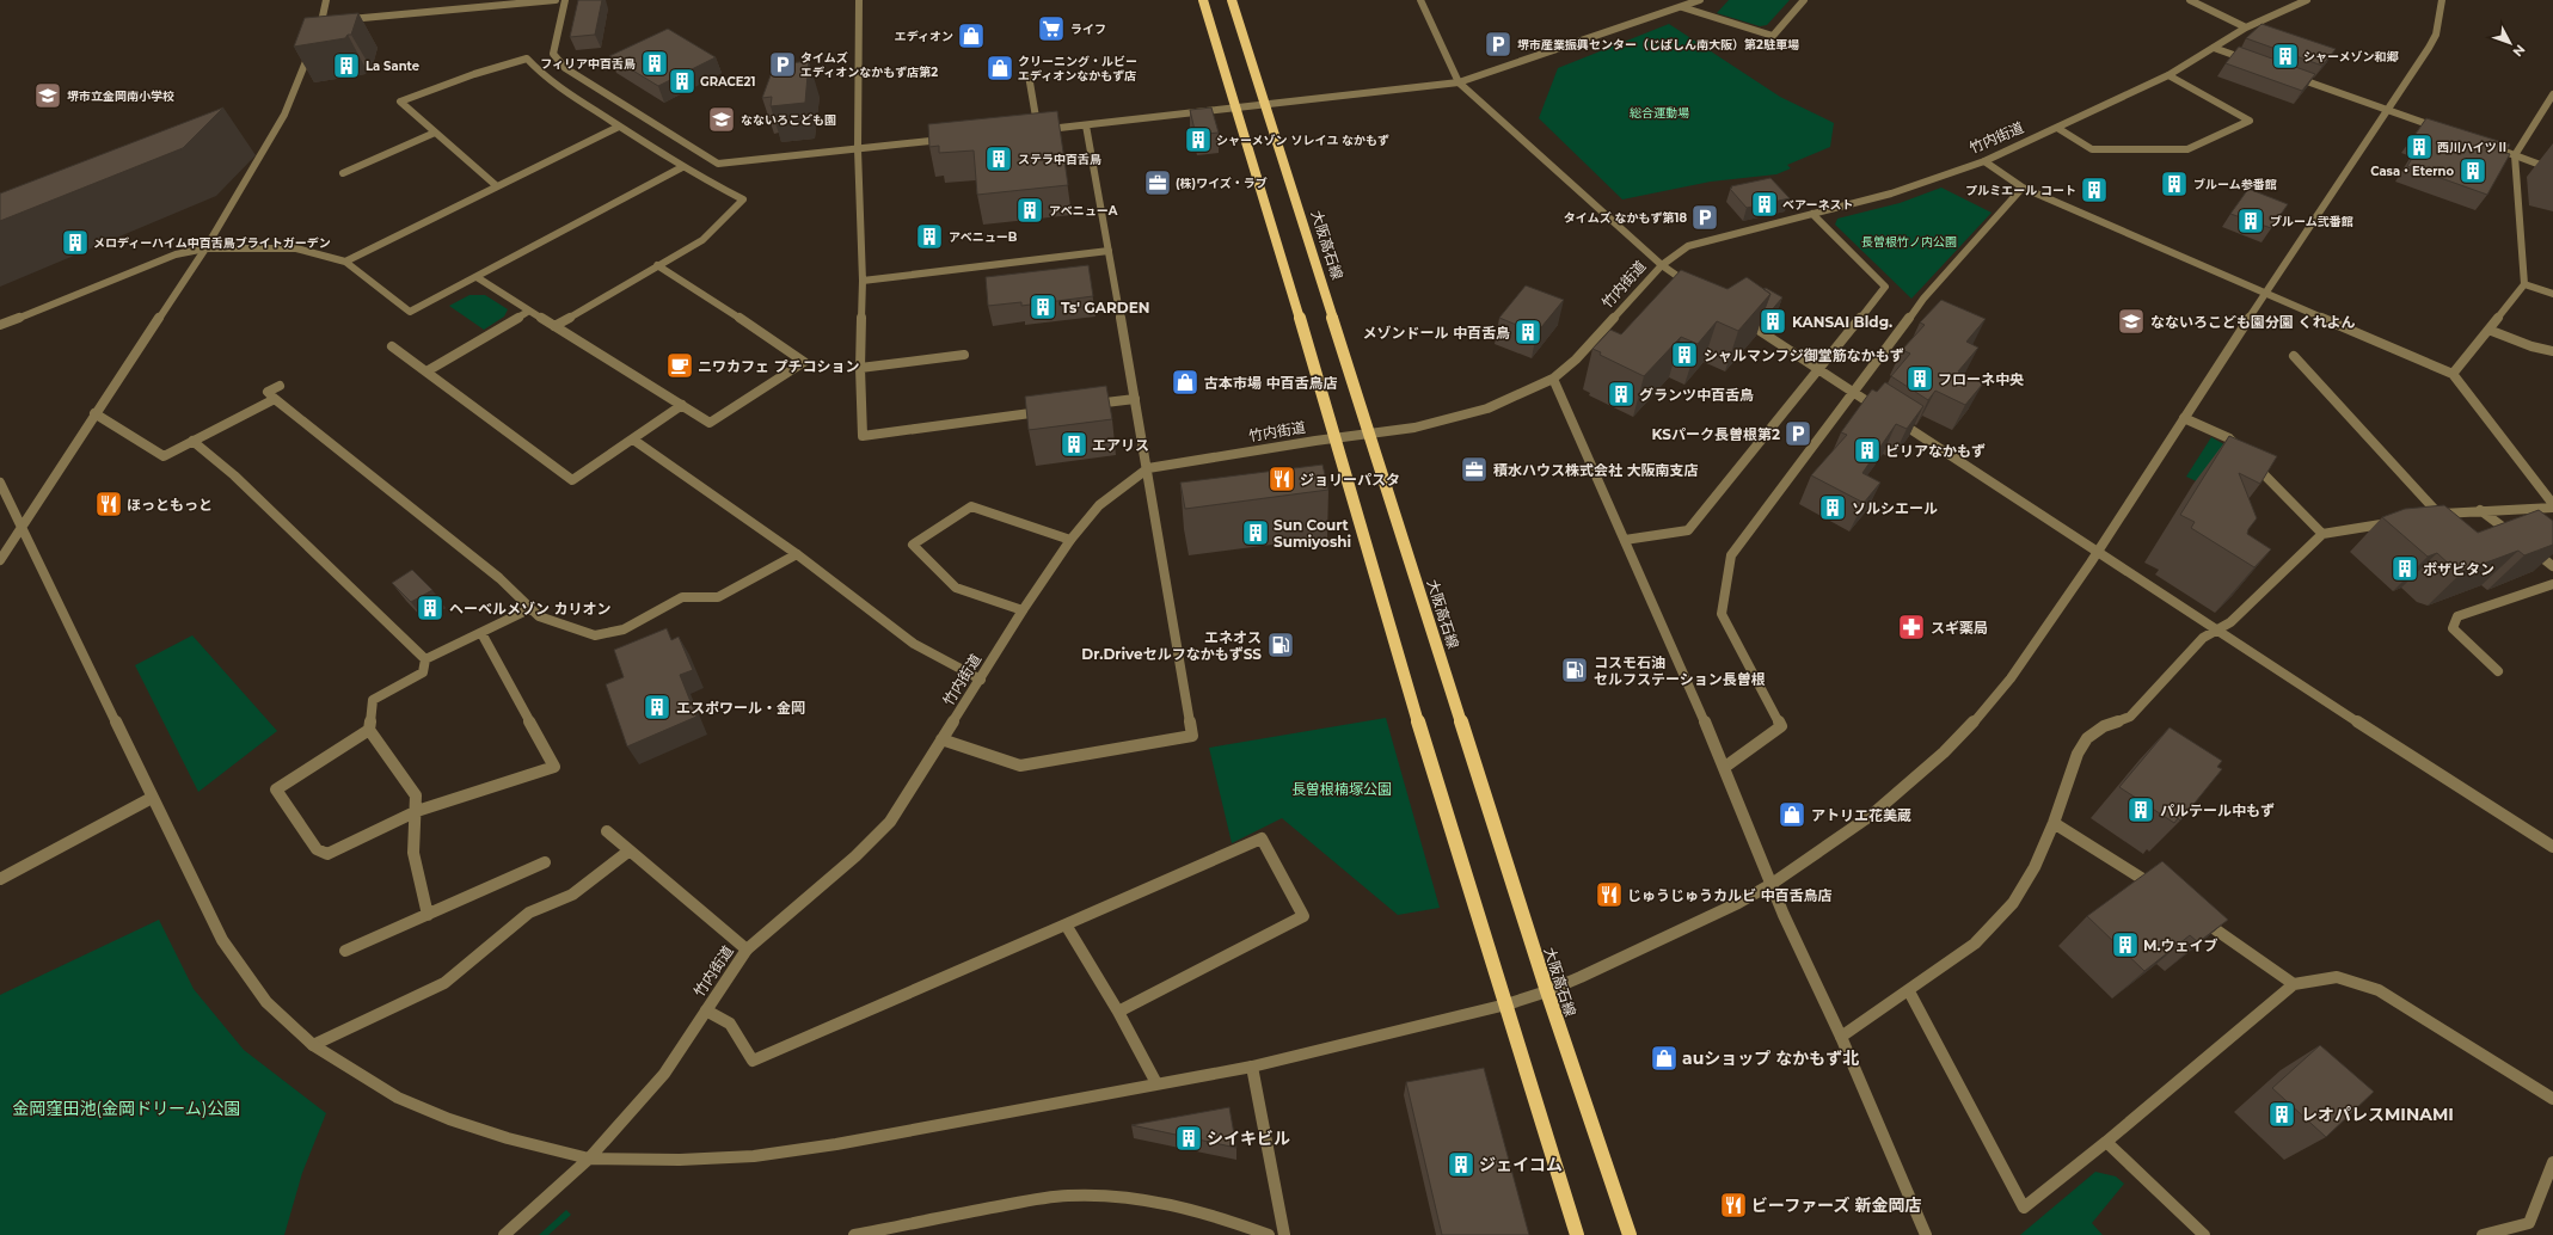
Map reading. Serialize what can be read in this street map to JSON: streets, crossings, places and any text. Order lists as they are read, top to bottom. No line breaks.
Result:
{"streets":{"main road":["大阪高石線"],"street":["竹内街道"]},"crossings":[["竹内街道","大阪高石線"]],"parks":["総合運動場","長曽根竹ノ内公園","長曽根楠塚公園","金岡窪田池(金岡ドリーム)公園"],"places":{"supermarket":["ライフ"],"shop":["エディオン","クリーニング・ルビー エディオンなかもず店","古本市場 中百舌鳥店","アトリエ花美蔵","auショップ なかもず北"],"parking":["堺市産業振興センター（じばしん南大阪）第2駐車場","タイムズ エディオンなかもず店第2","タイムズ なかもず第18","KSパーク長曽根第2"],"building":["シャーメゾン和郷","フィリア中百舌鳥","La Sante","GRACE21","シャーメゾン ソレイユ なかもず","西川ハイツⅡ","ステラ中百舌鳥","Casa・Eterno","ブルーム参番館","プルミエール コート","ベアーネスト","アベニューA","ブルーム弐番館","アベニューB","メロディーハイム中百舌鳥ブライトガーデン","Ts' GARDEN","KANSAI Bldg.","メゾンドール 中百舌鳥","シャルマンフジ御堂筋なかもず","フローネ中央","グランツ中百舌鳥","エアリス","ビリアなかもず","ソルシエール","Sun Court Sumiyoshi","ボザビタン","ヘーベルメゾン カリオン","エスポワール・金岡","パルテール中もず","M.ウェイブ","レオパレスMINAMI","シイキビル","ジェイコム"],"school or university":["堺市立金岡南小学校","なないろこども園","なないろこども園分園 くれよん"],"office":["(株)ワイズ・ラブ","積水ハウス株式会社 大阪南支店"],"cafe":["ニワカフェ プチコション"],"restaurant":["ジョリーパスタ","ほっともっと","じゅうじゅうカルビ 中百舌鳥店","ビーファーズ 新金岡店"],"pharmacy":["スギ薬局"],"fuel station":["エネオス Dr.DriveセルフなかもずSS","コスモ石油 セルフステーション長曽根"]},"north":"bottom right"}
